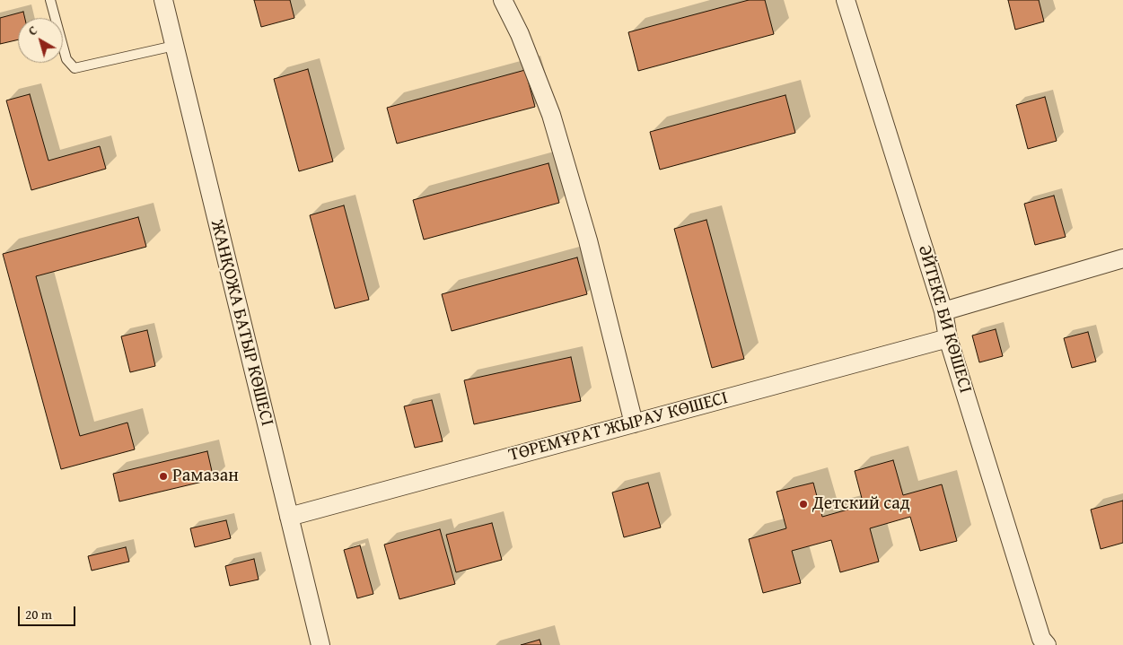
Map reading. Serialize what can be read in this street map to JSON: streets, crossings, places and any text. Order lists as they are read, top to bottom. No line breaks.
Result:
{"streets":{"street":["ӘЙТЕКЕ БИ КӨШЕСІ","ЖАНҚОЖА БАТЫР КӨШЕСІ","ТӨРЕМҰРАТ ЖЫРАУ КӨШЕСІ"]},"crossings":[["ӘЙТЕКЕ БИ КӨШЕСІ","ТӨРЕМҰРАТ ЖЫРАУ КӨШЕСІ"],["ЖАНҚОЖА БАТЫР КӨШЕСІ","ТӨРЕМҰРАТ ЖЫРАУ КӨШЕСІ"]],"places":["Рамазан","Детский сад"],"scale_bar":"20 m","north":"top left"}
